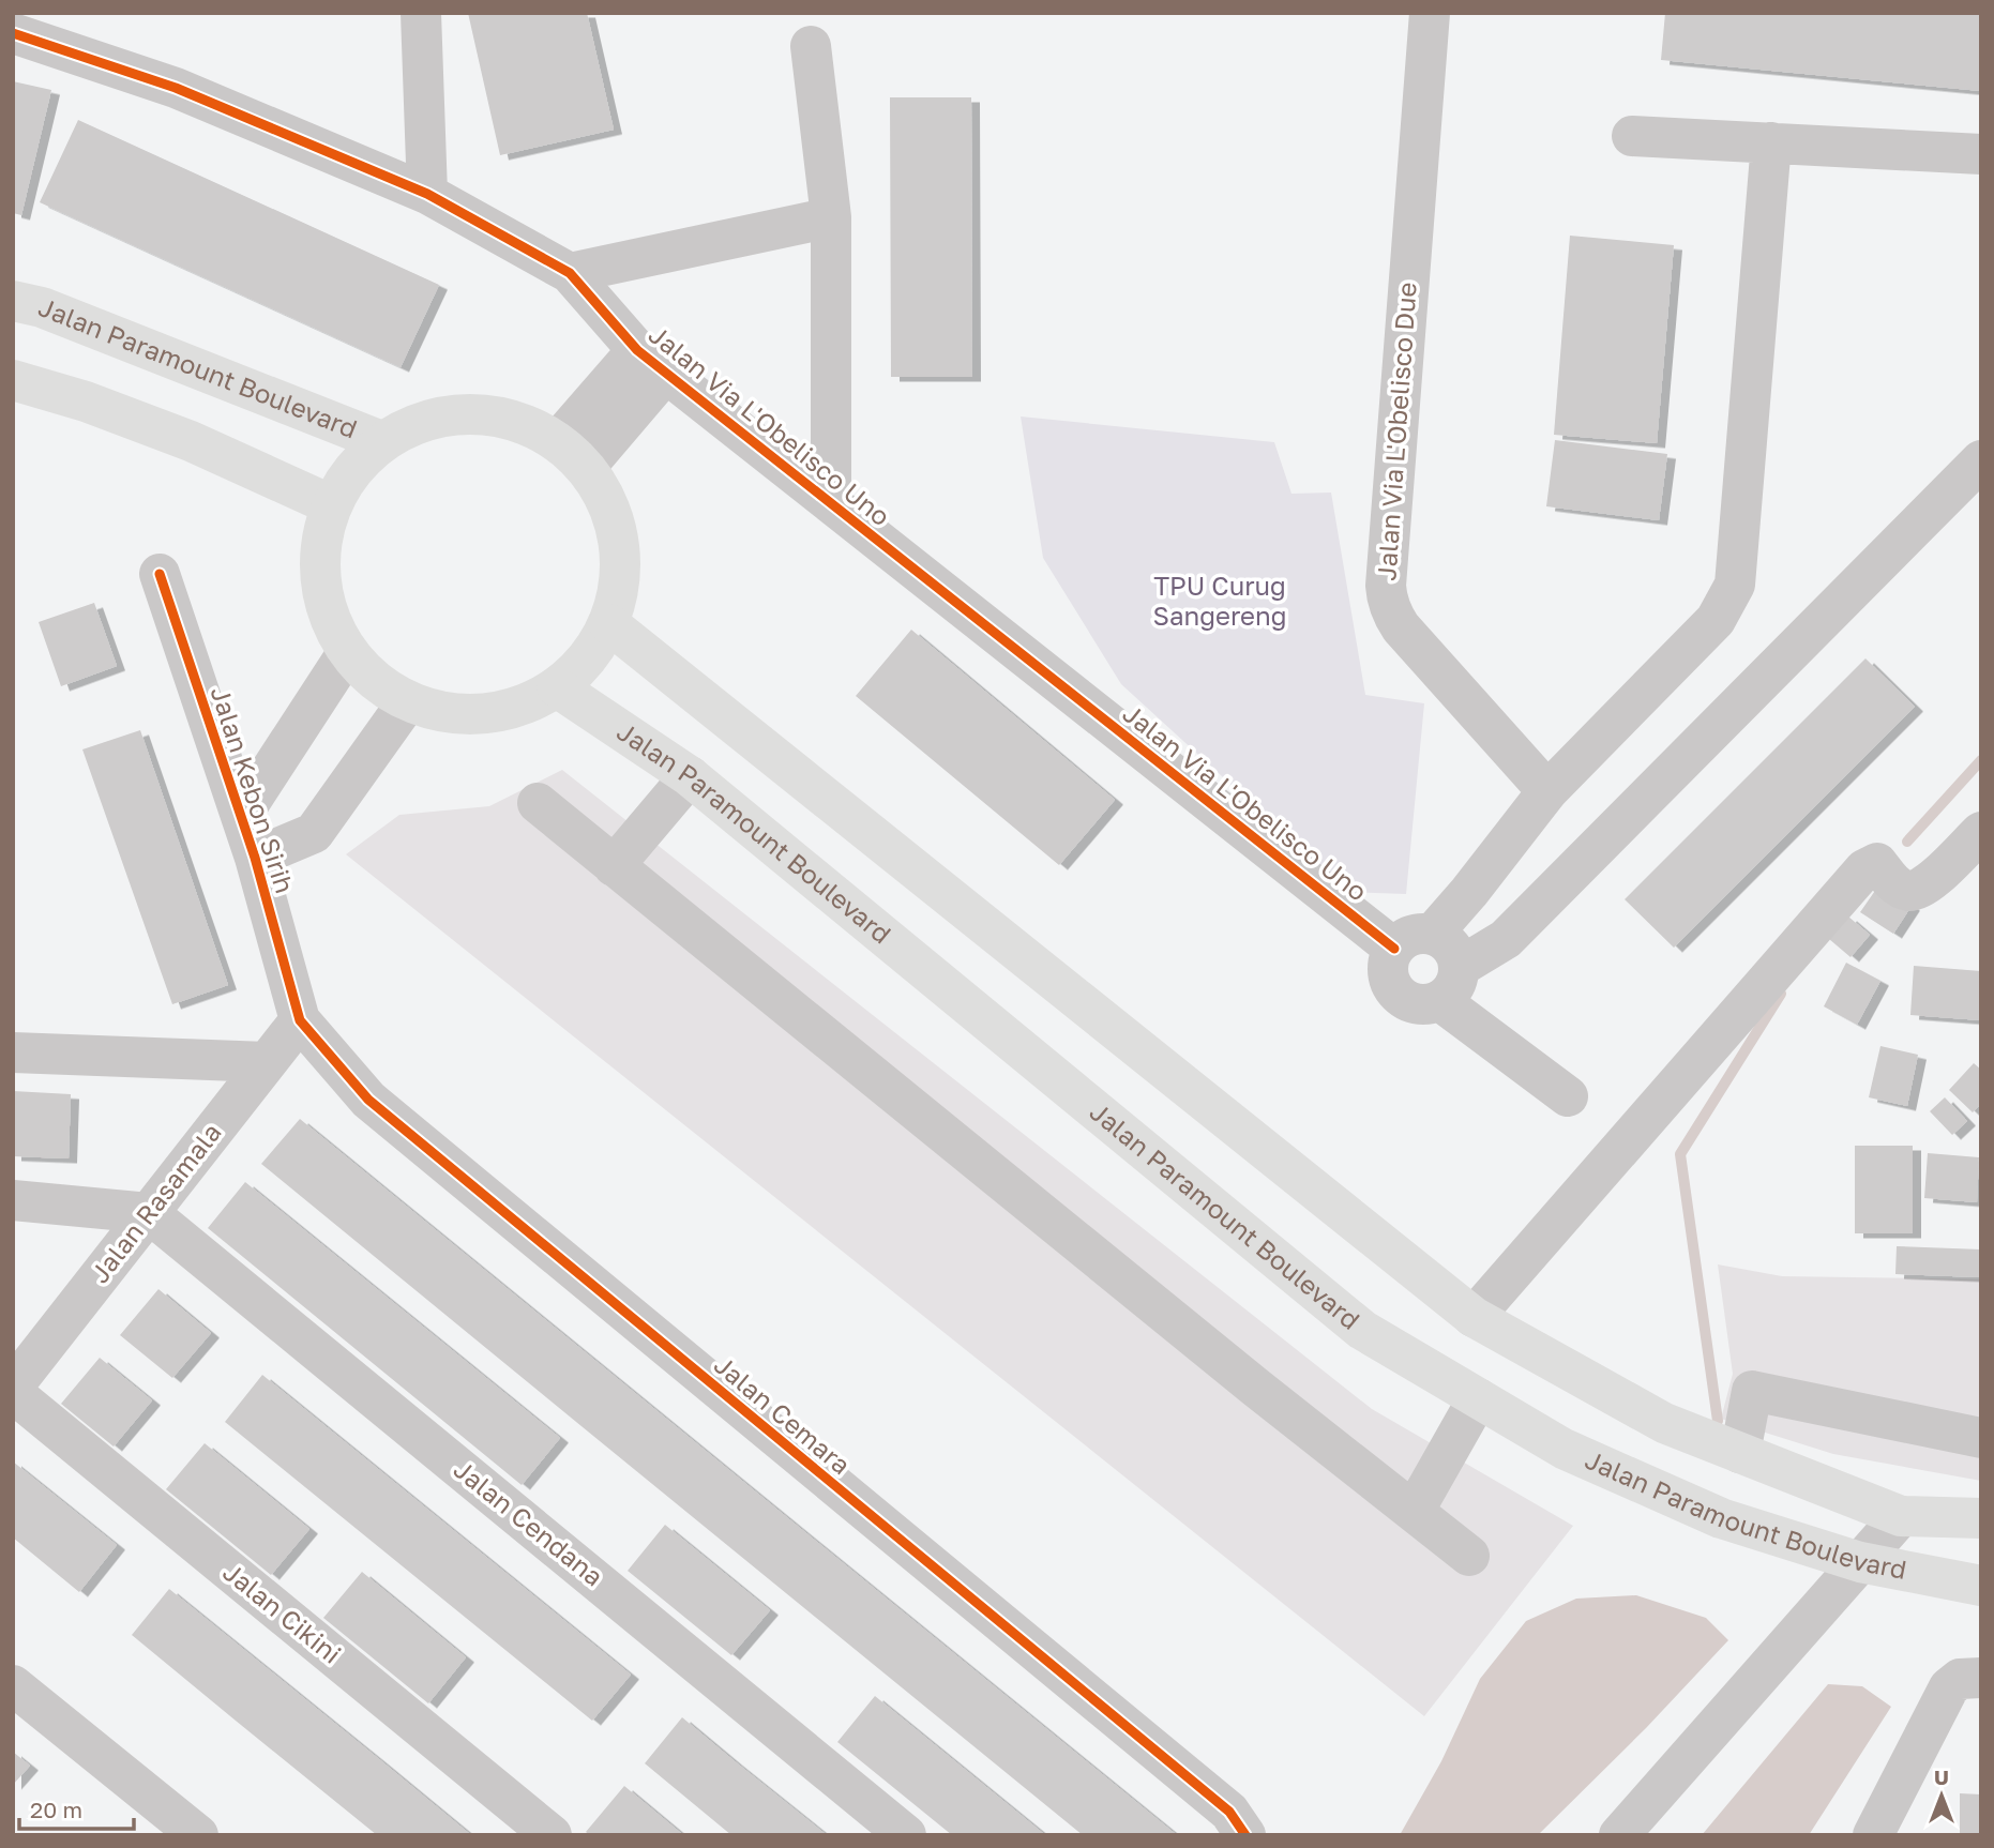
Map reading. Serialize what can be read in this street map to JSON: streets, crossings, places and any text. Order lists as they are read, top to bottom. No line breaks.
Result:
{"streets":{"main road":["Jalan Paramount Boulevard"],"street":["Jalan Via L'Obelisco Uno","Jalan Via L'Obelisco Due","Jalan Kebon Sirih","Jalan Rasamala","Jalan Cemara","Jalan Cendana","Jalan Cikini"]},"crossings":[["Jalan Kebon Sirih","Jalan Rasamala"],["Jalan Kebon Sirih","Jalan Cemara"],["Jalan Rasamala","Jalan Cemara"],["Jalan Rasamala","Jalan Cendana"]],"parks":["TPU Curug Sangereng"],"scale_bar":"20 m","north":"top"}
